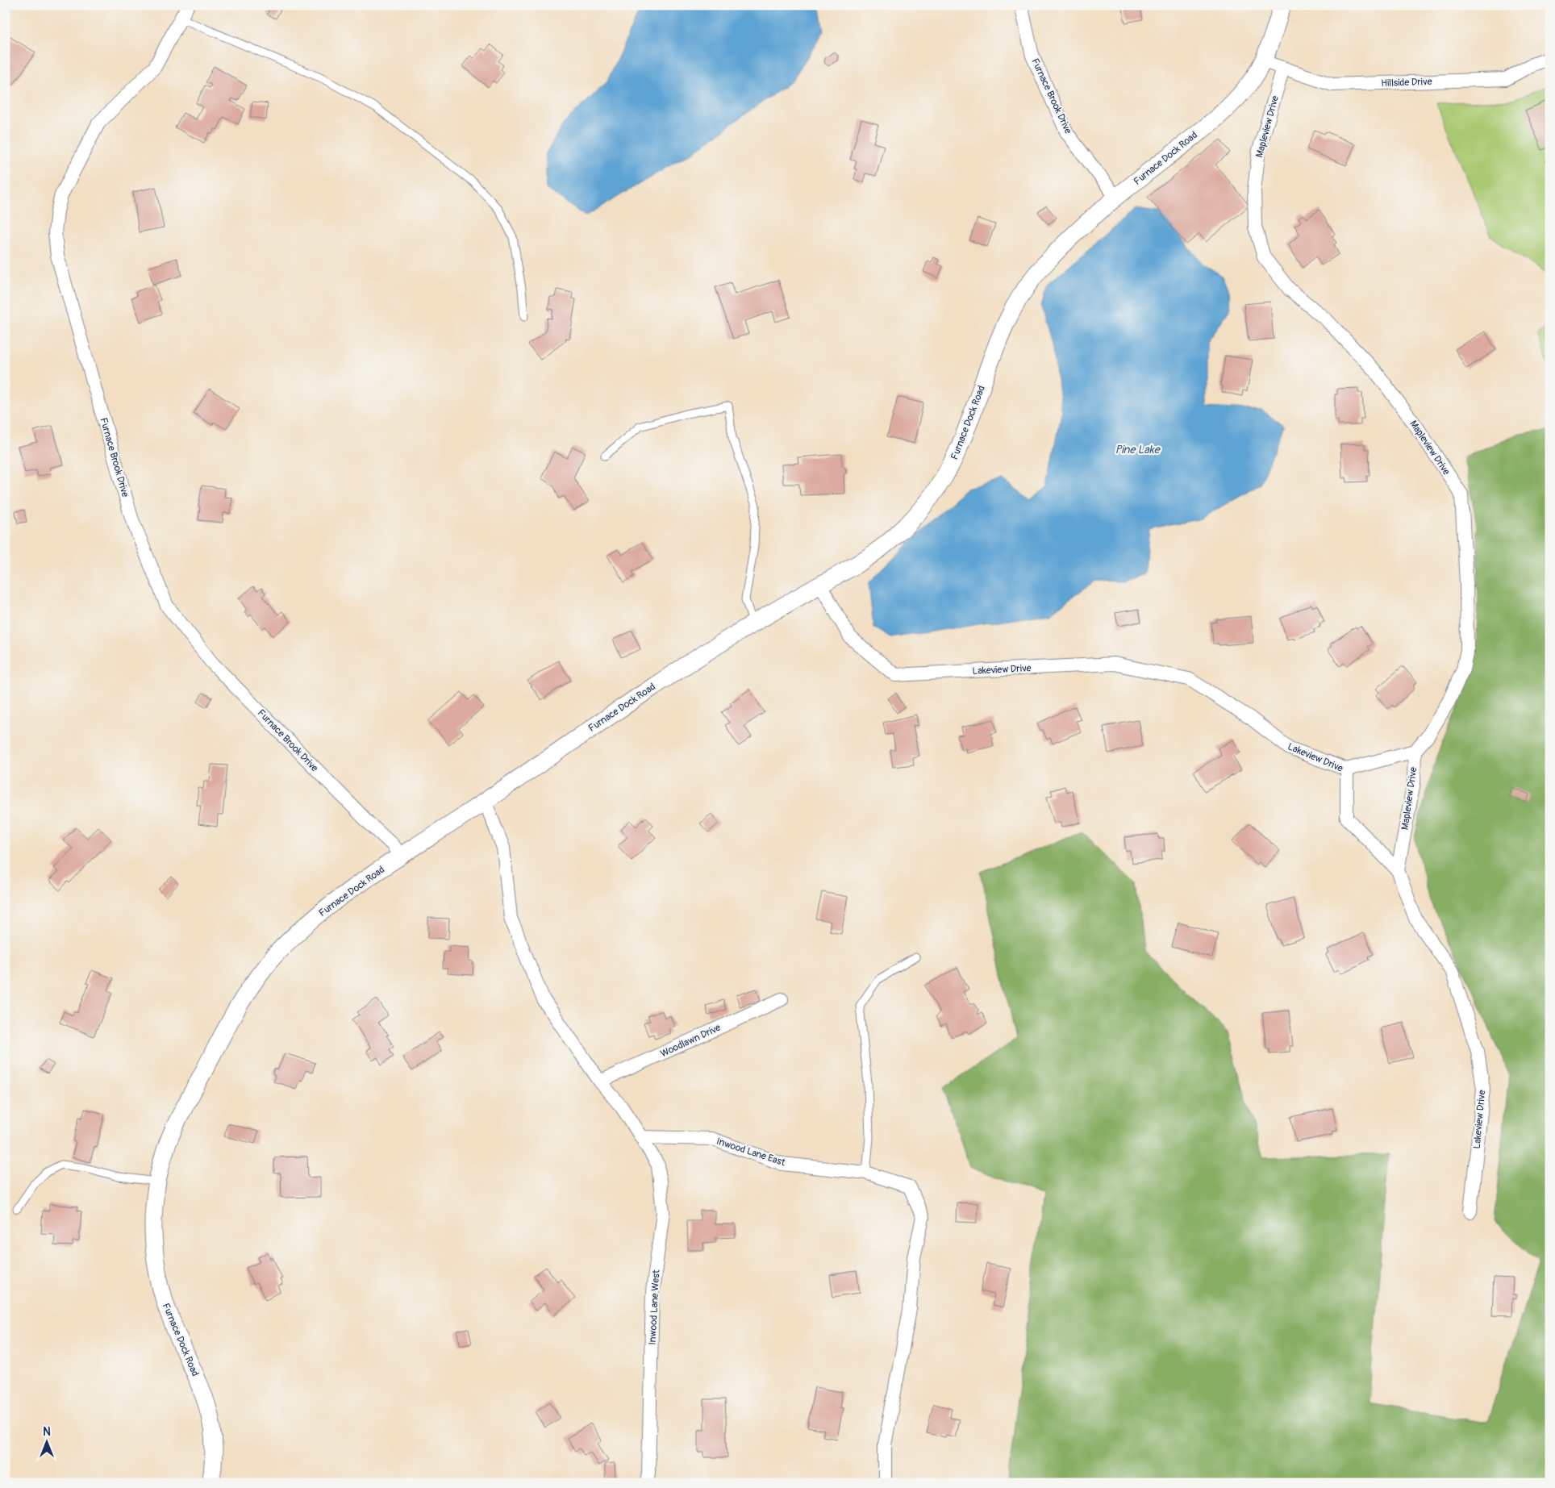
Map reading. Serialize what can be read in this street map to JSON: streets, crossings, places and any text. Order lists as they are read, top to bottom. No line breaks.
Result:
{"streets":{"street":["Hillside Drive","Furnace Brook Drive","Mapleview Drive","Furnace Dock Road","Lakeview Drive","Woodlawn Drive","Inwood Lane East","Inwood Lane West"]},"crossings":[["Hillside Drive","Mapleview Drive"],["Hillside Drive","Furnace Dock Road"],["Furnace Brook Drive","Furnace Dock Road"],["Mapleview Drive","Lakeview Drive"],["Furnace Dock Road","Lakeview Drive"],["Inwood Lane East","Inwood Lane West"]],"water":["Pine Lake"],"north":"top"}
